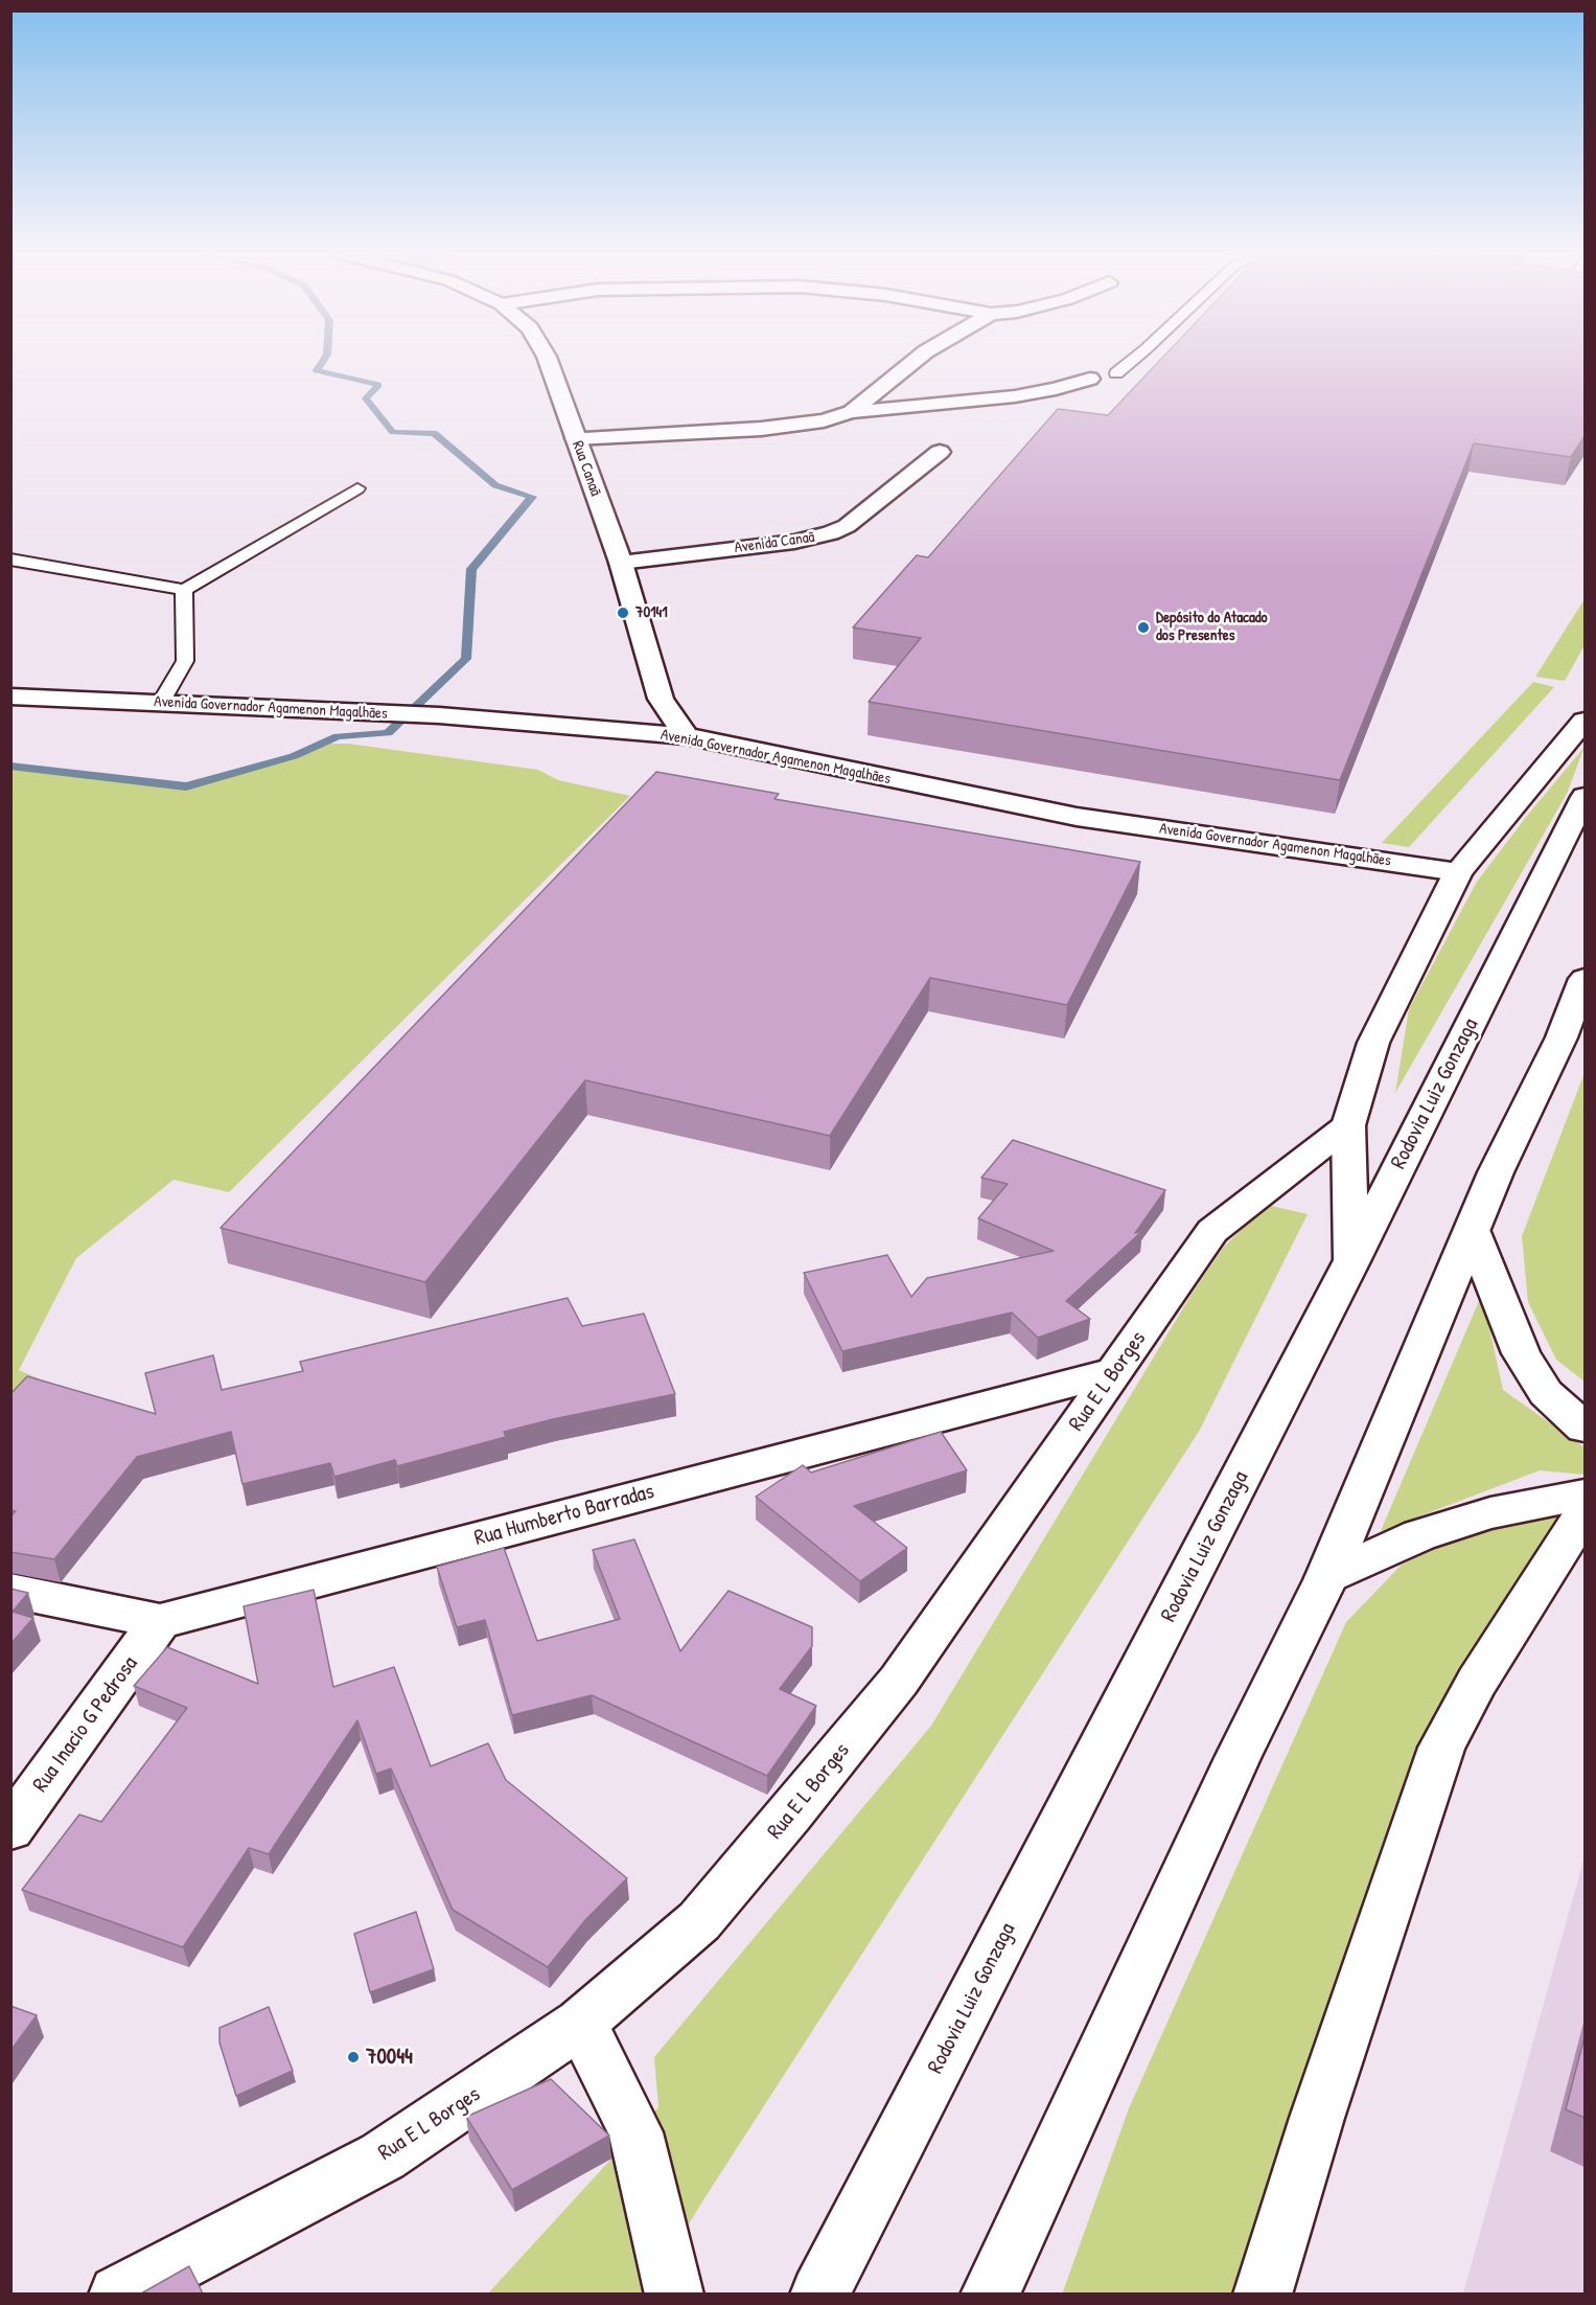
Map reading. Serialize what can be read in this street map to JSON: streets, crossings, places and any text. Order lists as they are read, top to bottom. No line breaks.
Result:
{"streets":{"main road":["Rua Canaã","Avenida Canaã","Avenida Governador Agamenon Magalhães","Rodovia Luiz Gonzaga","Rua E L Borges","Rua Humberto Barradas","Rua Inacio G Pedrosa"]},"crossings":[["Rua Canaã","Avenida Canaã"],["Rua Canaã","Avenida Governador Agamenon Magalhães"],["Rua E L Borges","Rua Humberto Barradas"],["Rua Humberto Barradas","Rua Inacio G Pedrosa"]],"places":["70141","Depósito do Atacado dos Presentes","70044"]}
